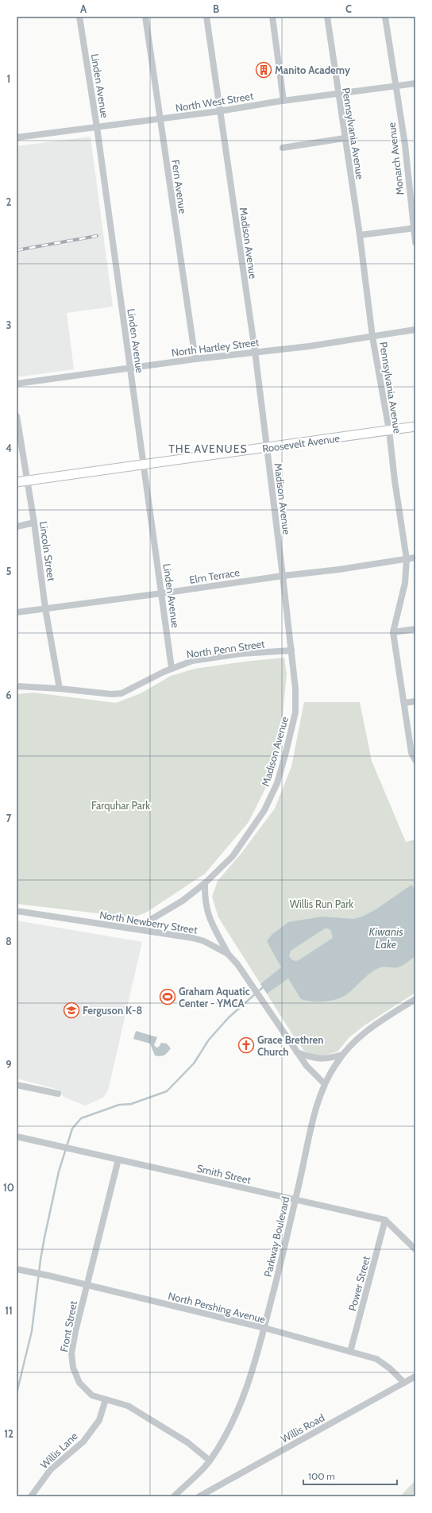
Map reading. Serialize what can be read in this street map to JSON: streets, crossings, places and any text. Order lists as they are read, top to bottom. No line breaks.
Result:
{"streets":{"main road":["Roosevelt Avenue"],"street":["Linden Avenue","North West Street","Pennsylvania Avenue","Monarch Avenue","Fern Avenue","Madison Avenue","North Hartley Street","Lincoln Street","Elm Terrace","North Penn Street","North Newberry Street","Smith Street","Parkway Boulevard","Power Street","North Pershing Avenue","Front Street","Willis Road","Willis Lane"]},"crossings":[["Linden Avenue","North West Street"],["Linden Avenue","North Hartley Street"],["Linden Avenue","Roosevelt Avenue"],["Linden Avenue","Elm Terrace"],["Linden Avenue","North Penn Street"],["North West Street","Pennsylvania Avenue"],["North West Street","Monarch Avenue"],["North West Street","Fern Avenue"],["North West Street","Madison Avenue"],["Pennsylvania Avenue","North Hartley Street"],["Pennsylvania Avenue","Roosevelt Avenue"],["Pennsylvania Avenue","Elm Terrace"],["Fern Avenue","North Hartley Street"],["Madison Avenue","North Hartley Street"],["Madison Avenue","Roosevelt Avenue"],["Madison Avenue","Elm Terrace"],["Madison Avenue","North Penn Street"],["Madison Avenue","North Newberry Street"],["Roosevelt Avenue","Lincoln Street"],["Lincoln Street","Elm Terrace"],["Lincoln Street","North Penn Street"],["North Newberry Street","Parkway Boulevard"],["Smith Street","Parkway Boulevard"],["Smith Street","Power Street"],["Smith Street","Front Street"],["Parkway Boulevard","North Pershing Avenue"],["Parkway Boulevard","Front Street"],["Power Street","North Pershing Avenue"],["North Pershing Avenue","Front Street"],["North Pershing Avenue","Willis Road"],["Front Street","Willis Lane"]],"districts":["THE AVENUES"],"water":["Kiwanis Lake"],"parks":["Farquhar Park","Willis Run Park"],"places":{"building":["Manito Academy"],"sports":["Graham Aquatic Center - YMCA"],"school or university":["Ferguson K-8"],"church":["Grace Brethren Church"]},"scale_bar":"100 m","grid":{"columns":["A","B","C"],"rows":["1","2","3","4","5","6","7","8","9","10","11","12"]}}
